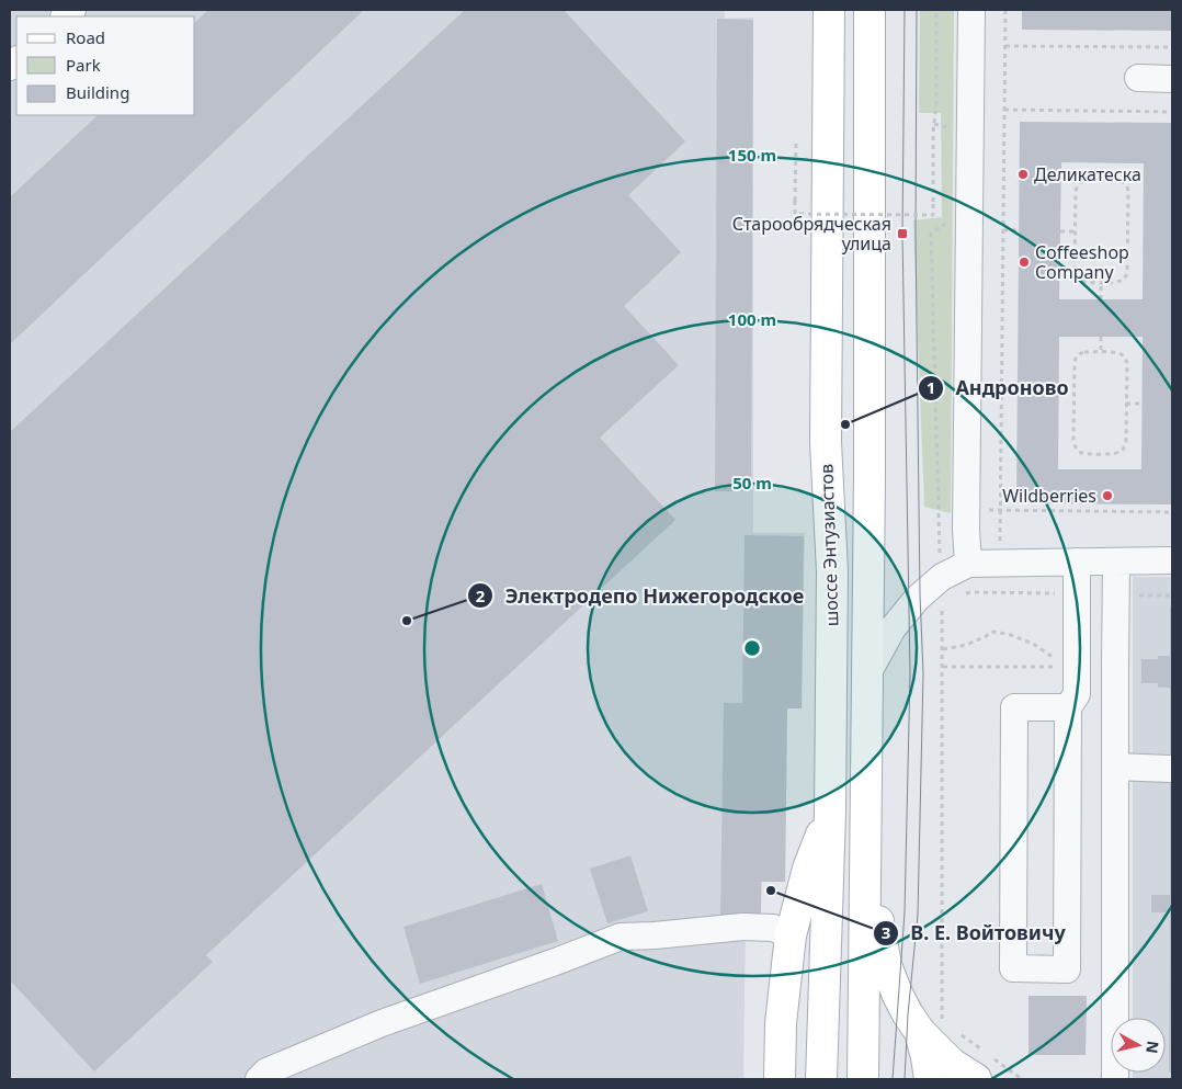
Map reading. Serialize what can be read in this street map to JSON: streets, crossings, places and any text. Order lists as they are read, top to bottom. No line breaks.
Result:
{"streets":{"main road":["шоссе Энтузиастов"]},"places":{"other":["Деликатеска","Coffeeshop Company","Андроново","Wildberries","Электродепо Нижегородское","В. Е. Войтовичу"],"transit":["Старообрядческая улица"]},"legend":["Road","Park","Building"],"north":"right","rings":["150 m","100 m","50 m"]}
